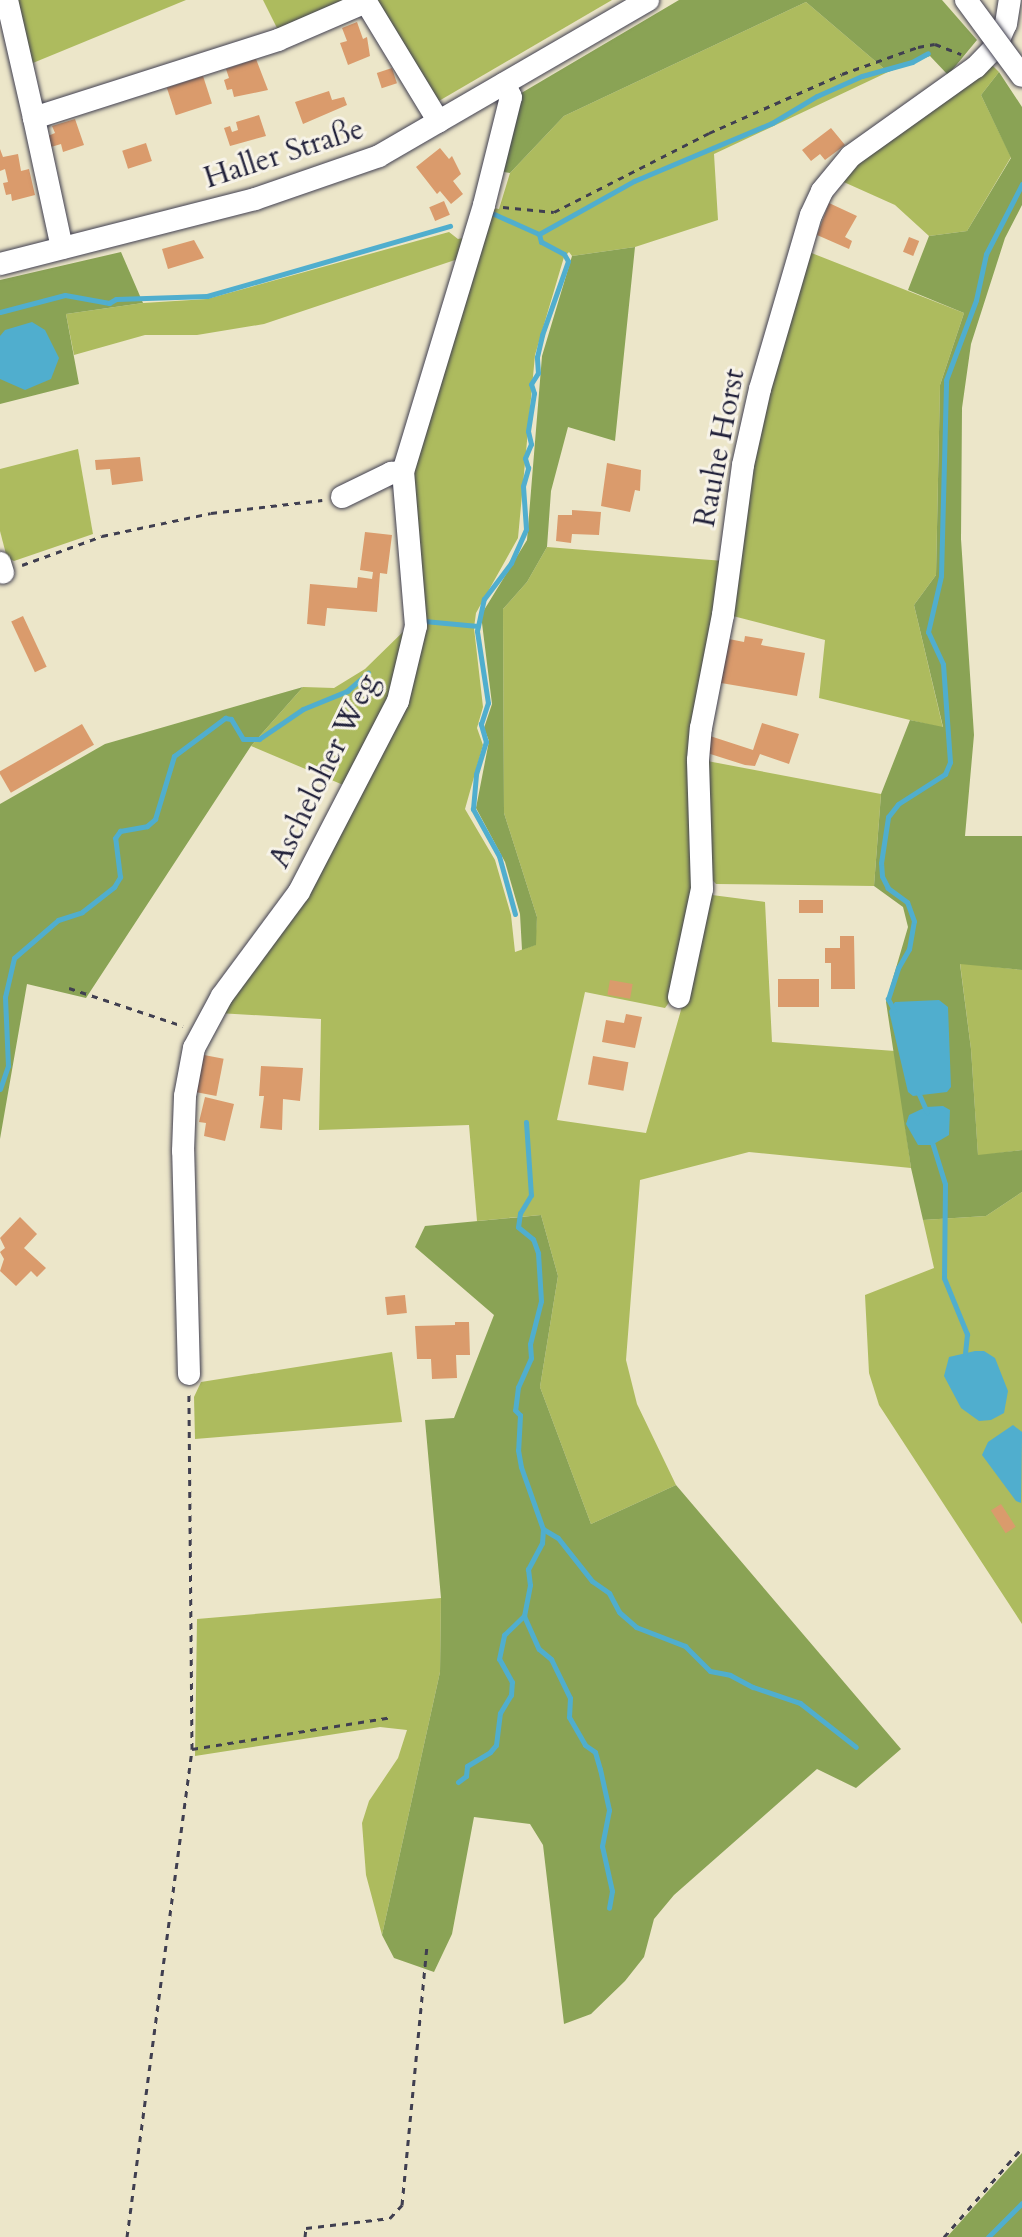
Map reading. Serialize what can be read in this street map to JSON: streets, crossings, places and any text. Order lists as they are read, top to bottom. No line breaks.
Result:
{"streets":{"street":["Haller Straße","Rauhe Horst","Ascheloher Weg"]},"crossings":[["Haller Straße","Ascheloher Weg"]]}
